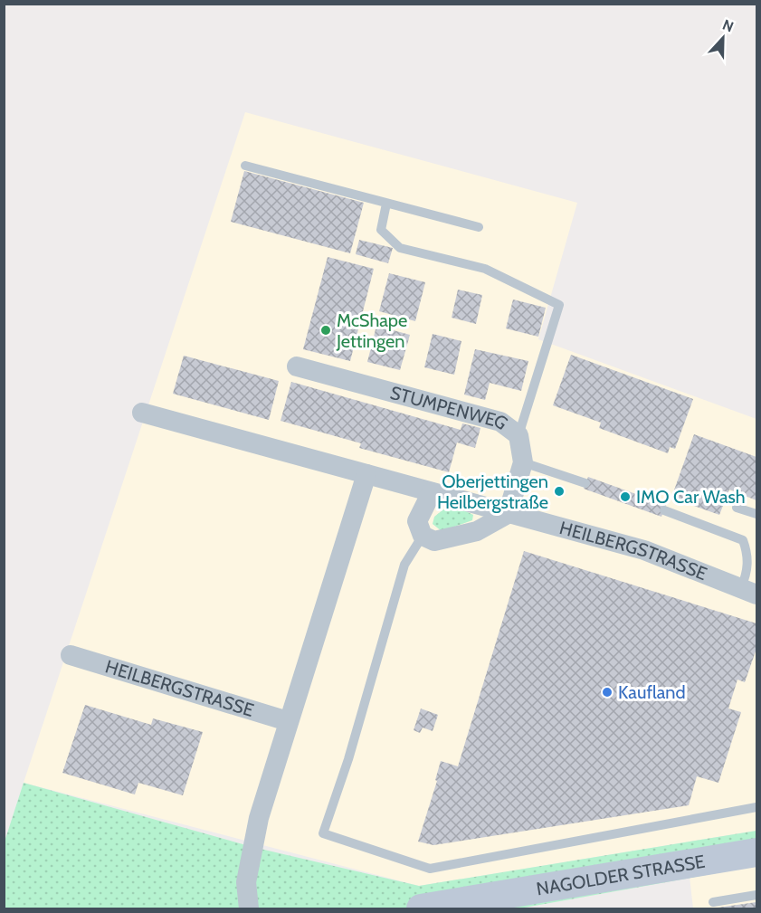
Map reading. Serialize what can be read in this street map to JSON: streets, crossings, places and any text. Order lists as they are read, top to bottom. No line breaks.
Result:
{"streets":{"street":["STUMPENWEG","HEILBERGSTRASSE","NAGOLDER STRASSE"]},"crossings":[["STUMPENWEG","HEILBERGSTRASSE"]],"places":["McShape Jettingen","Oberjettingen Heilbergstraße","IMO Car Wash","Kaufland"],"north":"top"}
